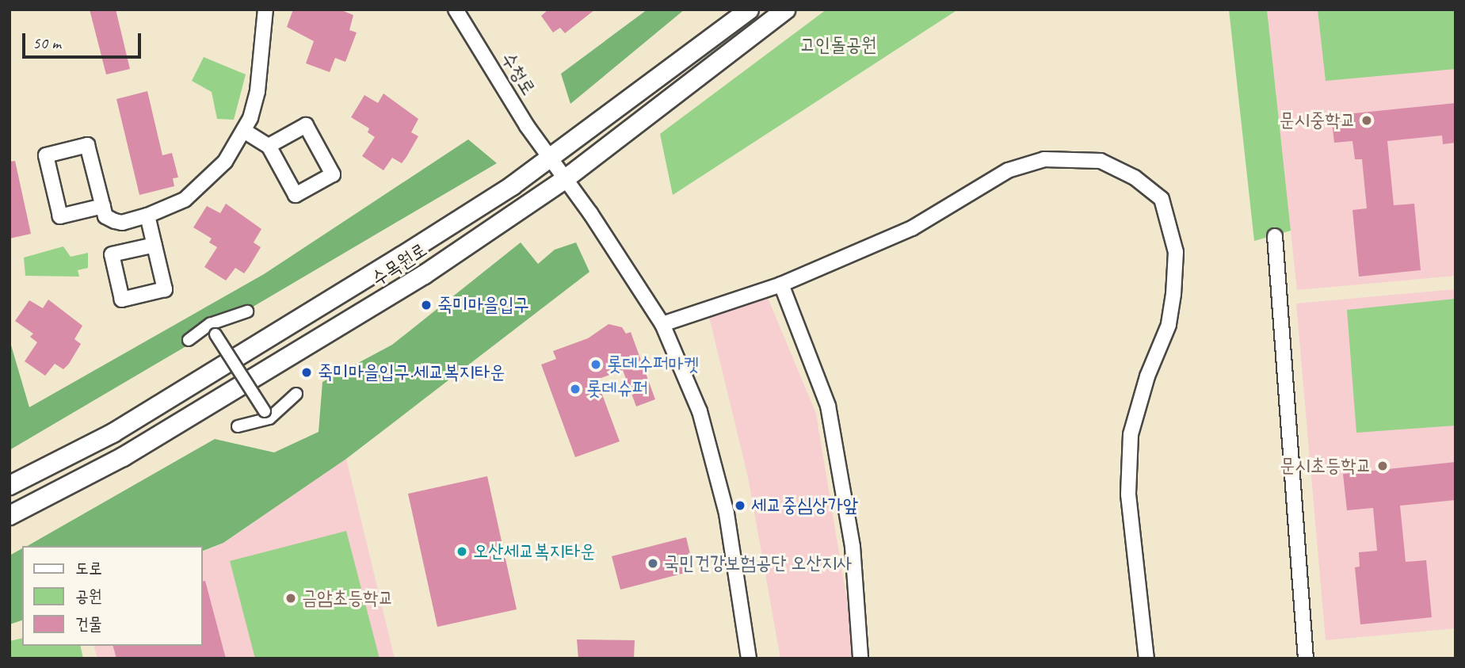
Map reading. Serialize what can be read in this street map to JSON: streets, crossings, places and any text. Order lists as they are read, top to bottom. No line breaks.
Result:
{"streets":{"street":["수청로","수목원로"]},"crossings":[["수청로","수목원로"]],"parks":["고인돌공원"],"places":["문시중학교","죽미마을입구","롯데수퍼마켓","죽미마을입구.세교복지타운","롯데슈퍼","문시초등학교","세교중심상가앞","오산세교복지타운","국민건강보험공단 오산지사","금암초등학교"],"legend":["도로","공원","건물"],"scale_bar":"50 m"}
